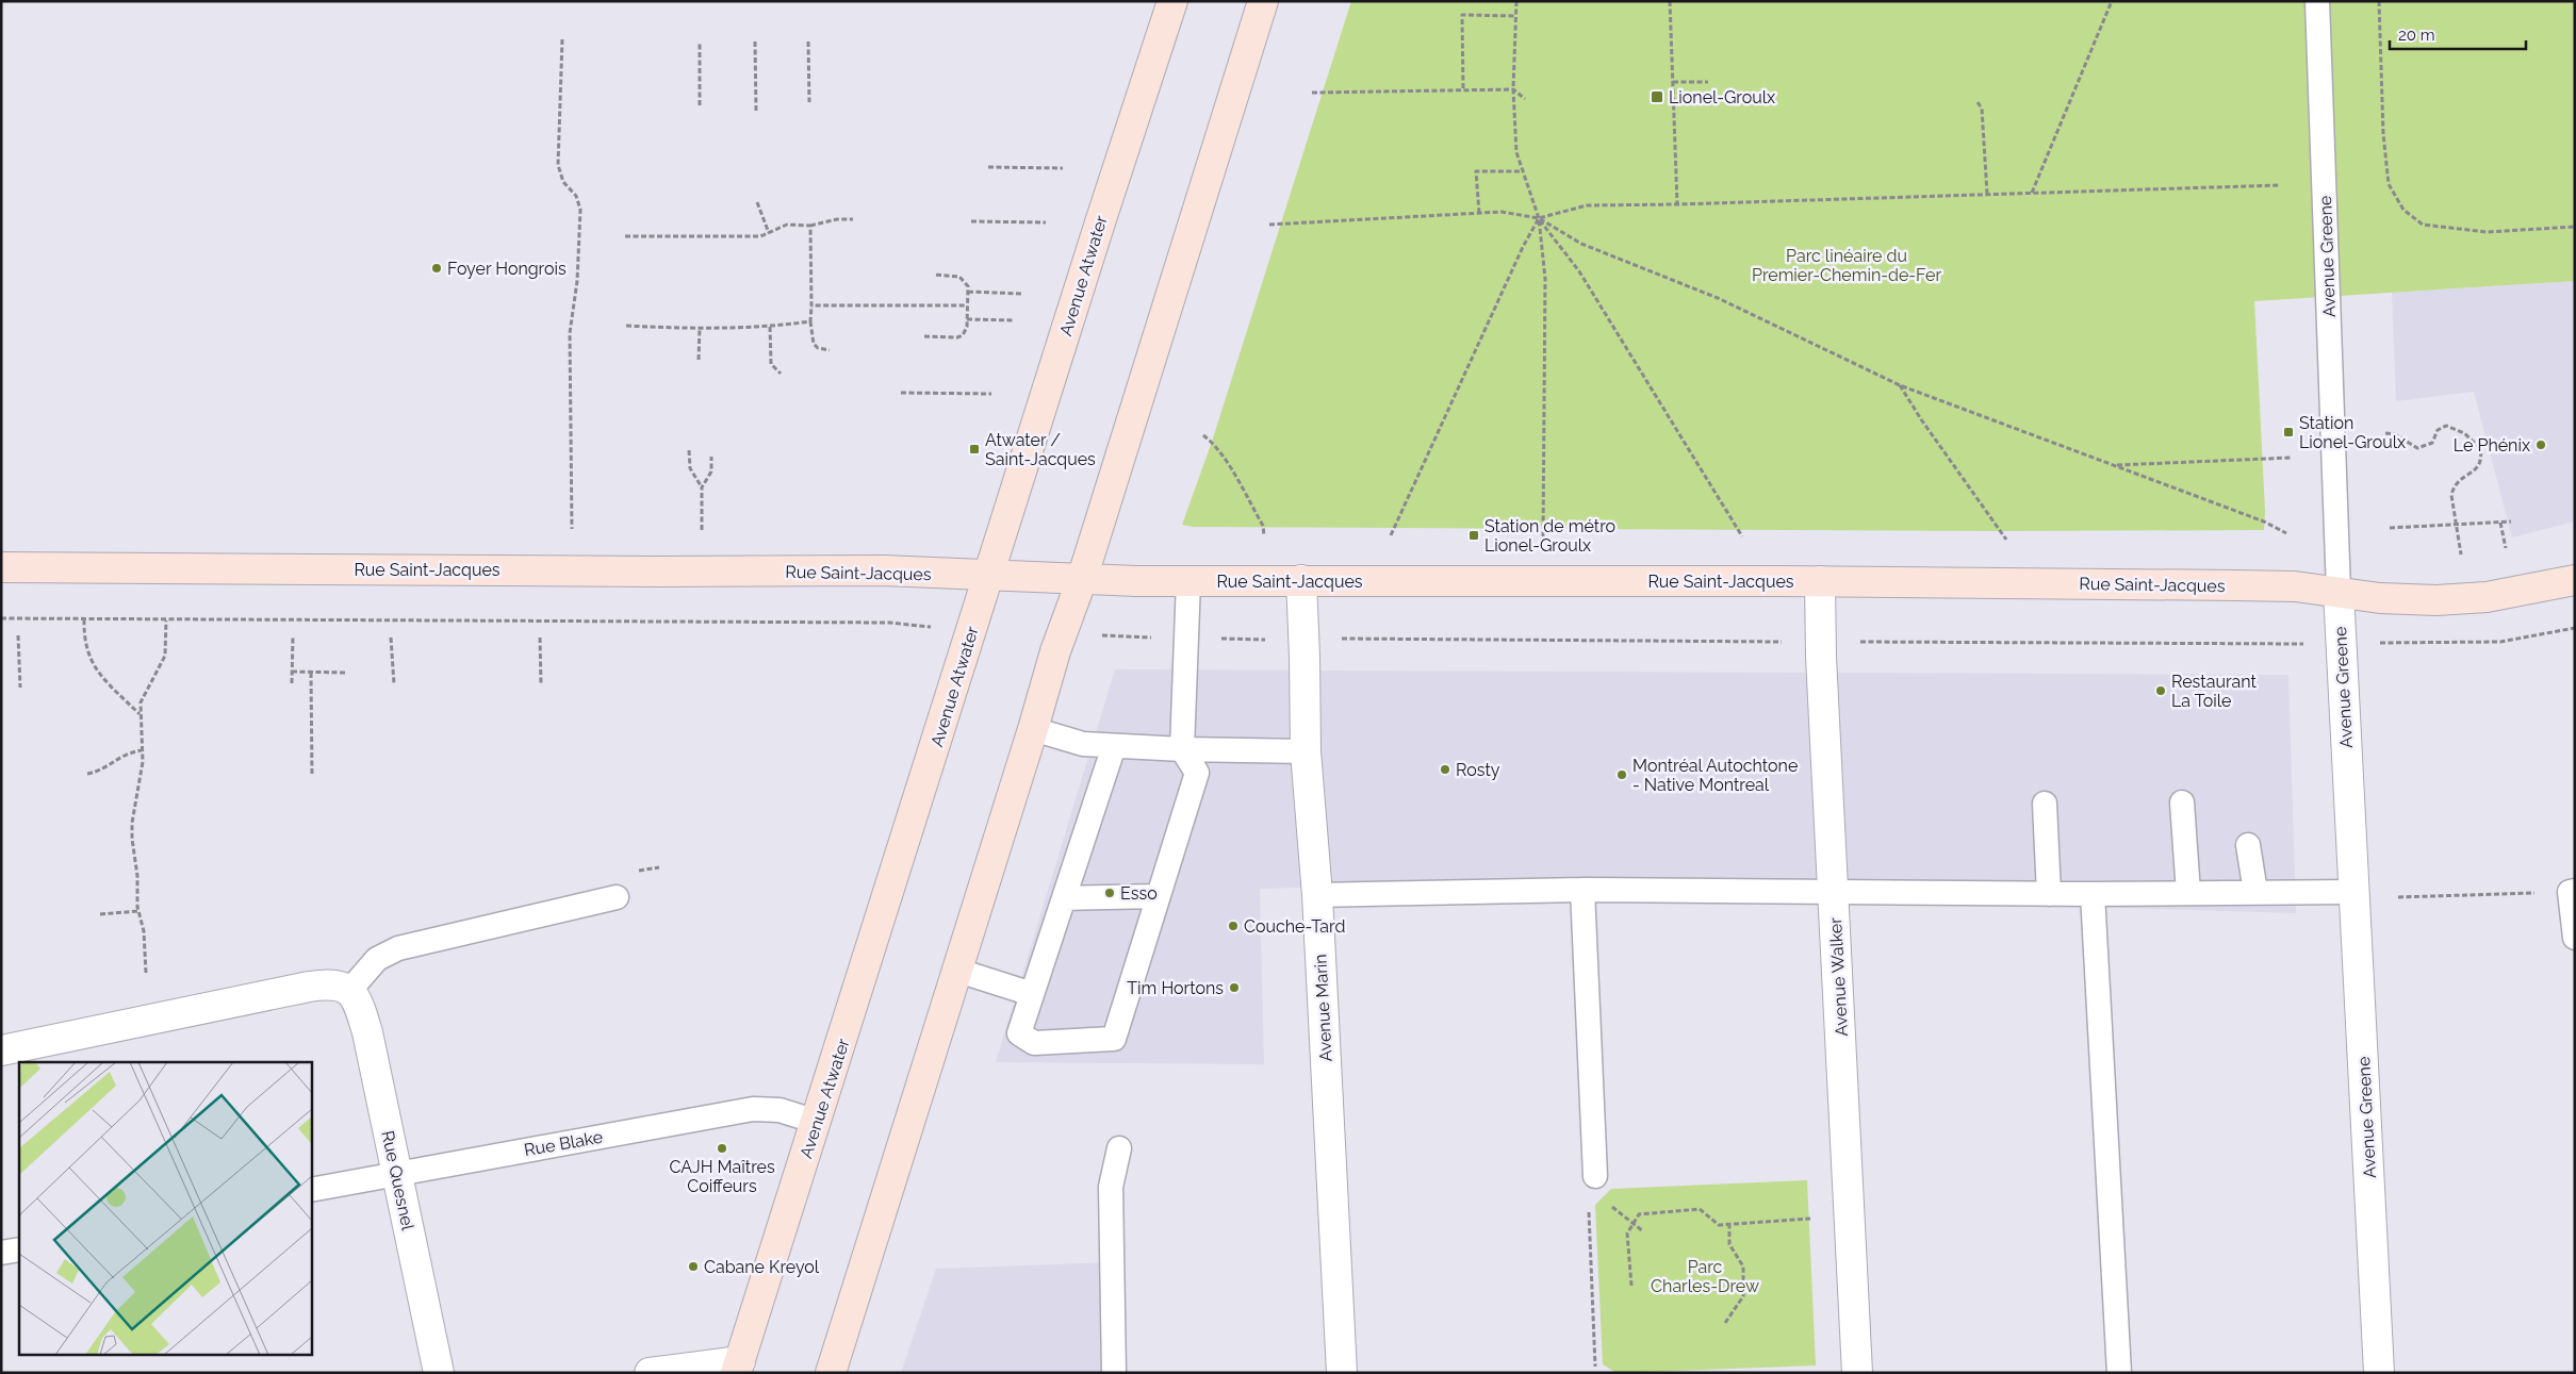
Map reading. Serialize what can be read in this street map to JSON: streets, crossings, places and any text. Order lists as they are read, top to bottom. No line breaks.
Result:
{"streets":{"main road":["Avenue Atwater","Rue Saint-Jacques"],"street":["Avenue Greene","Avenue Walker","Avenue Marin","Rue Quesnel"],"lane":["Rue Blake"]},"crossings":[["Avenue Greene","Rue Saint-Jacques"],["Avenue Atwater","Rue Saint-Jacques"],["Avenue Atwater","Rue Blake"],["Rue Saint-Jacques","Avenue Walker"],["Rue Saint-Jacques","Avenue Marin"],["Rue Blake","Rue Quesnel"]],"parks":["Parc linéaire du Premier-Chemin-de-Fer","Parc Charles-Drew"],"places":{"transit":["Lionel-Groulx","Station Lionel-Groulx","Atwater / Saint-Jacques","Station de métro Lionel-Groulx"],"other":["Foyer Hongrois","Le Phénix","Restaurant La Toile","Rosty","Montréal Autochtone - Native Montreal","Esso","Couche-Tard","Tim Hortons","CAJH Maîtres Coiffeurs","Cabane Kreyol"]},"scale_bar":"20 m"}
